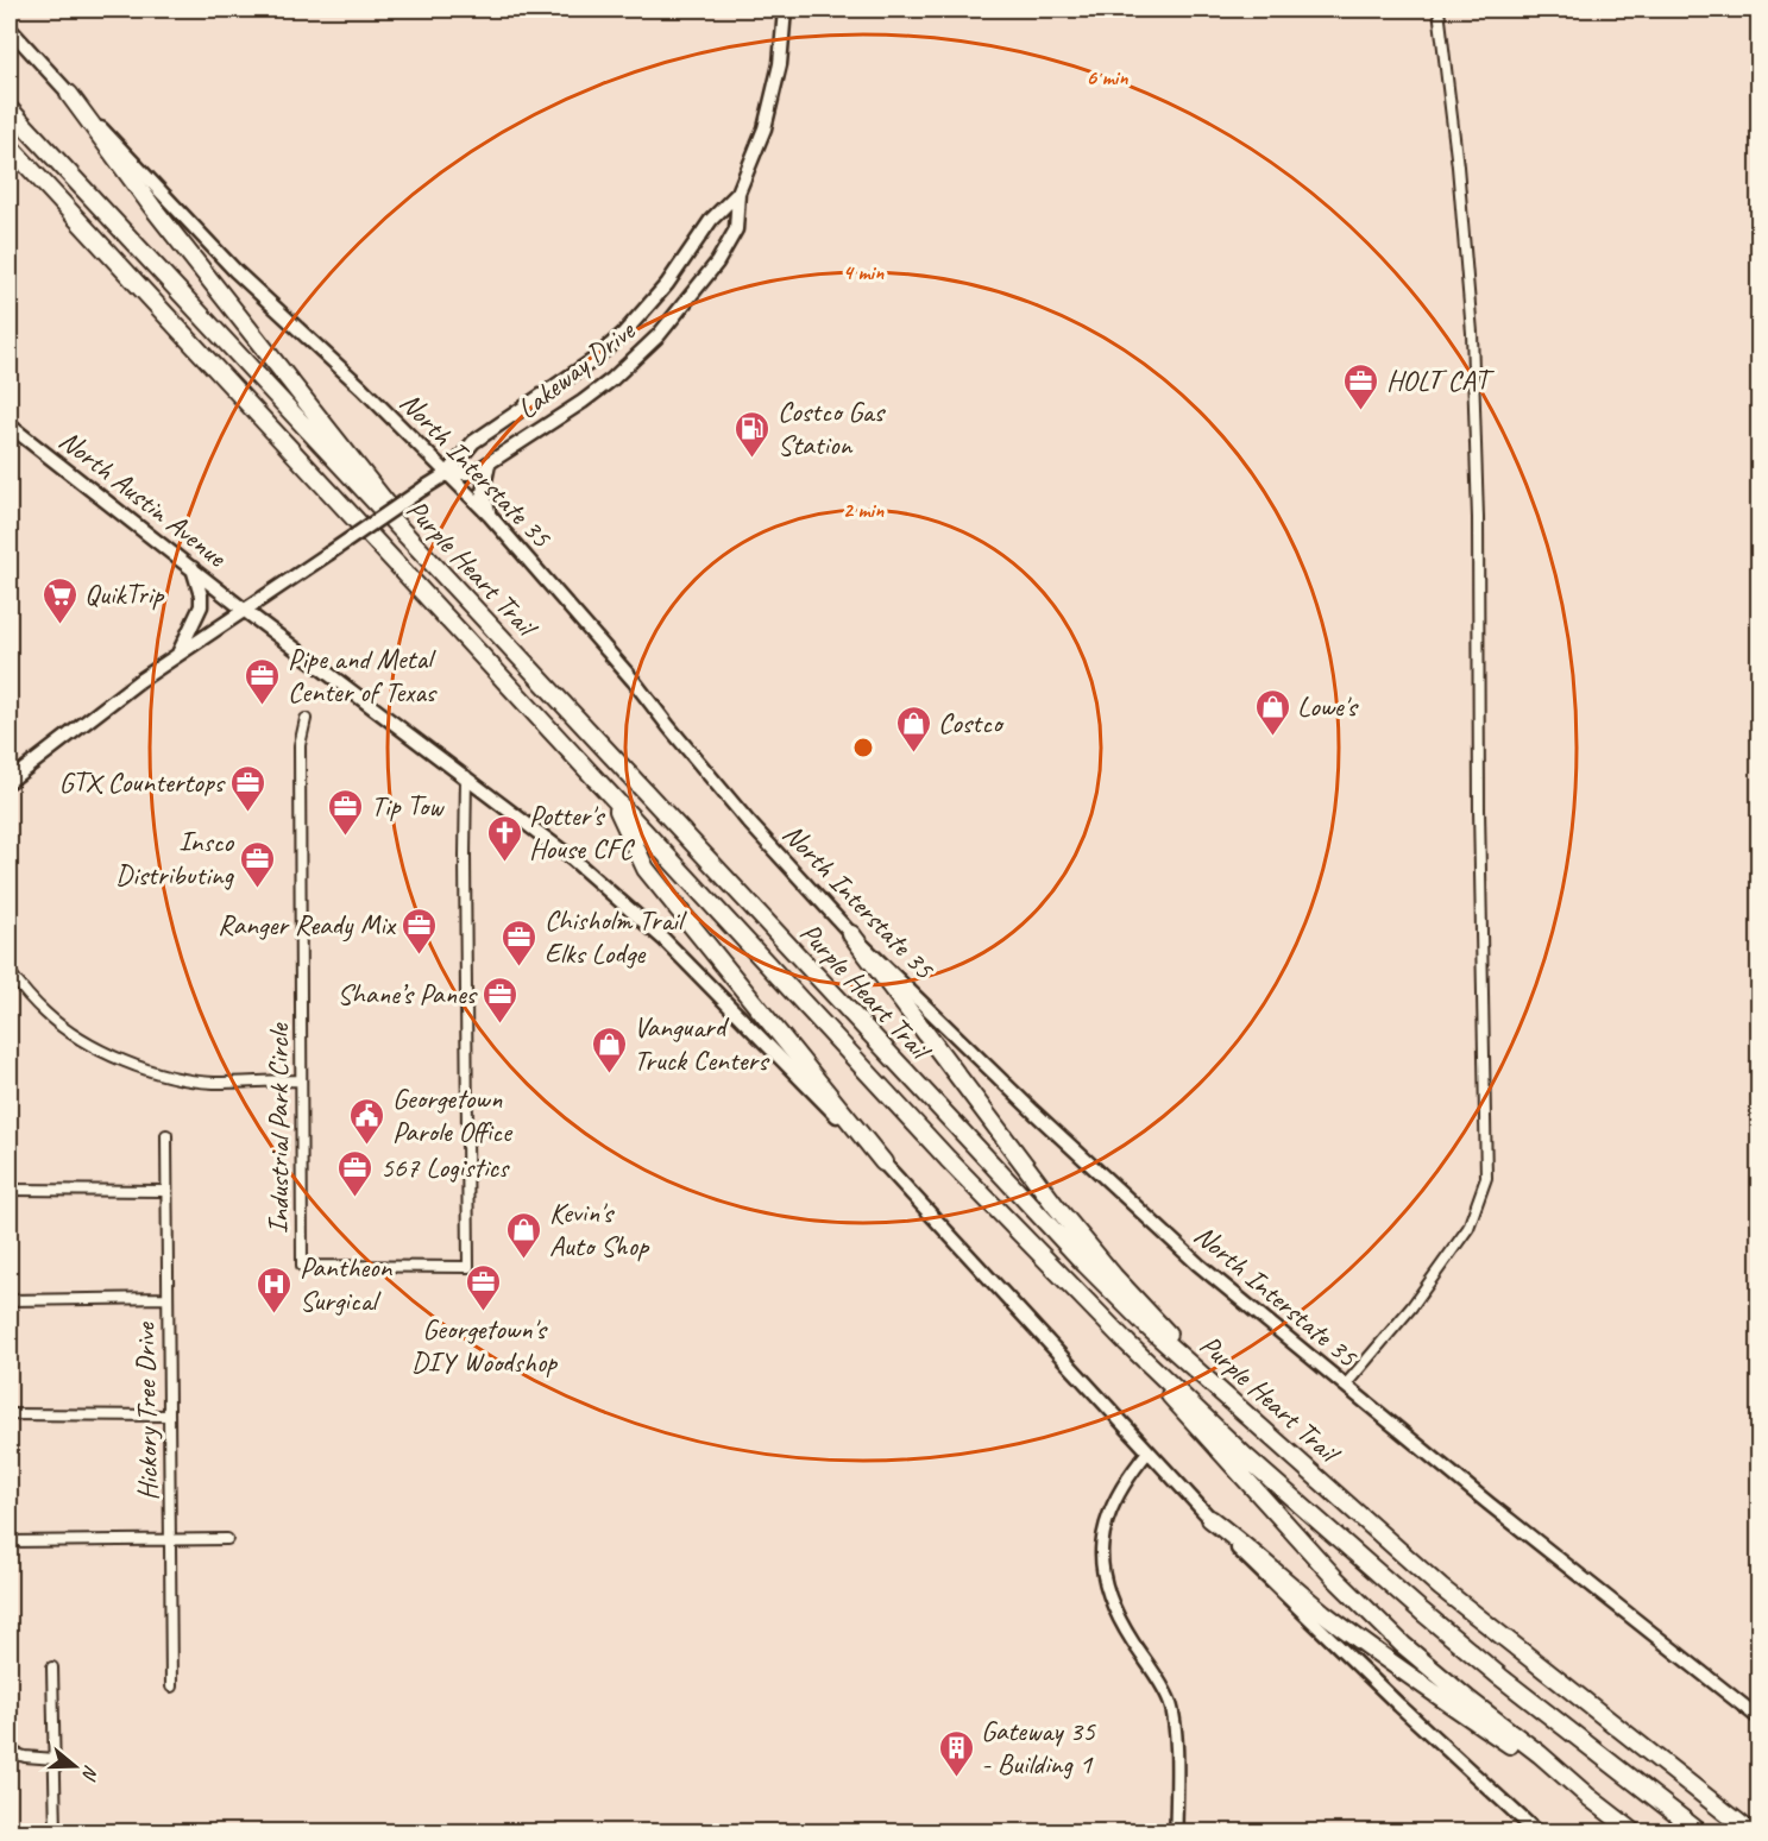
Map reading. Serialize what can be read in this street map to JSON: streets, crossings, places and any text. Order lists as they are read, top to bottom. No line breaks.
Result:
{"streets":{"highway":["Purple Heart Trail"],"main road":["Lakeway Drive","North Interstate 35","North Austin Avenue"],"street":["Industrial Park Circle","Hickory Tree Drive"]},"crossings":[["Lakeway Drive","North Interstate 35"],["Lakeway Drive","North Austin Avenue"]],"places":{"office":["HOLT CAT","Pipe and Metal Center of Texas","GTX Countertops","Tip Tow","Insco Distributing","Ranger Ready Mix","Chisholm Trail Elks Lodge","Shane’s Panes","567 Logistics","Georgetown's DIY Woodshop"],"fuel station":["Costco Gas Station"],"supermarket":["QuikTrip"],"shop":["Lowe's","Costco","Vanguard Truck Centers","Kevin's Auto Shop"],"church":["Potter's House CFC"],"public building":["Georgetown Parole Office"],"hospital":["Pantheon Surgical"],"building":["Gateway 35 - Building 1"]},"north":"right","rings":["6 min","4 min","2 min"]}
